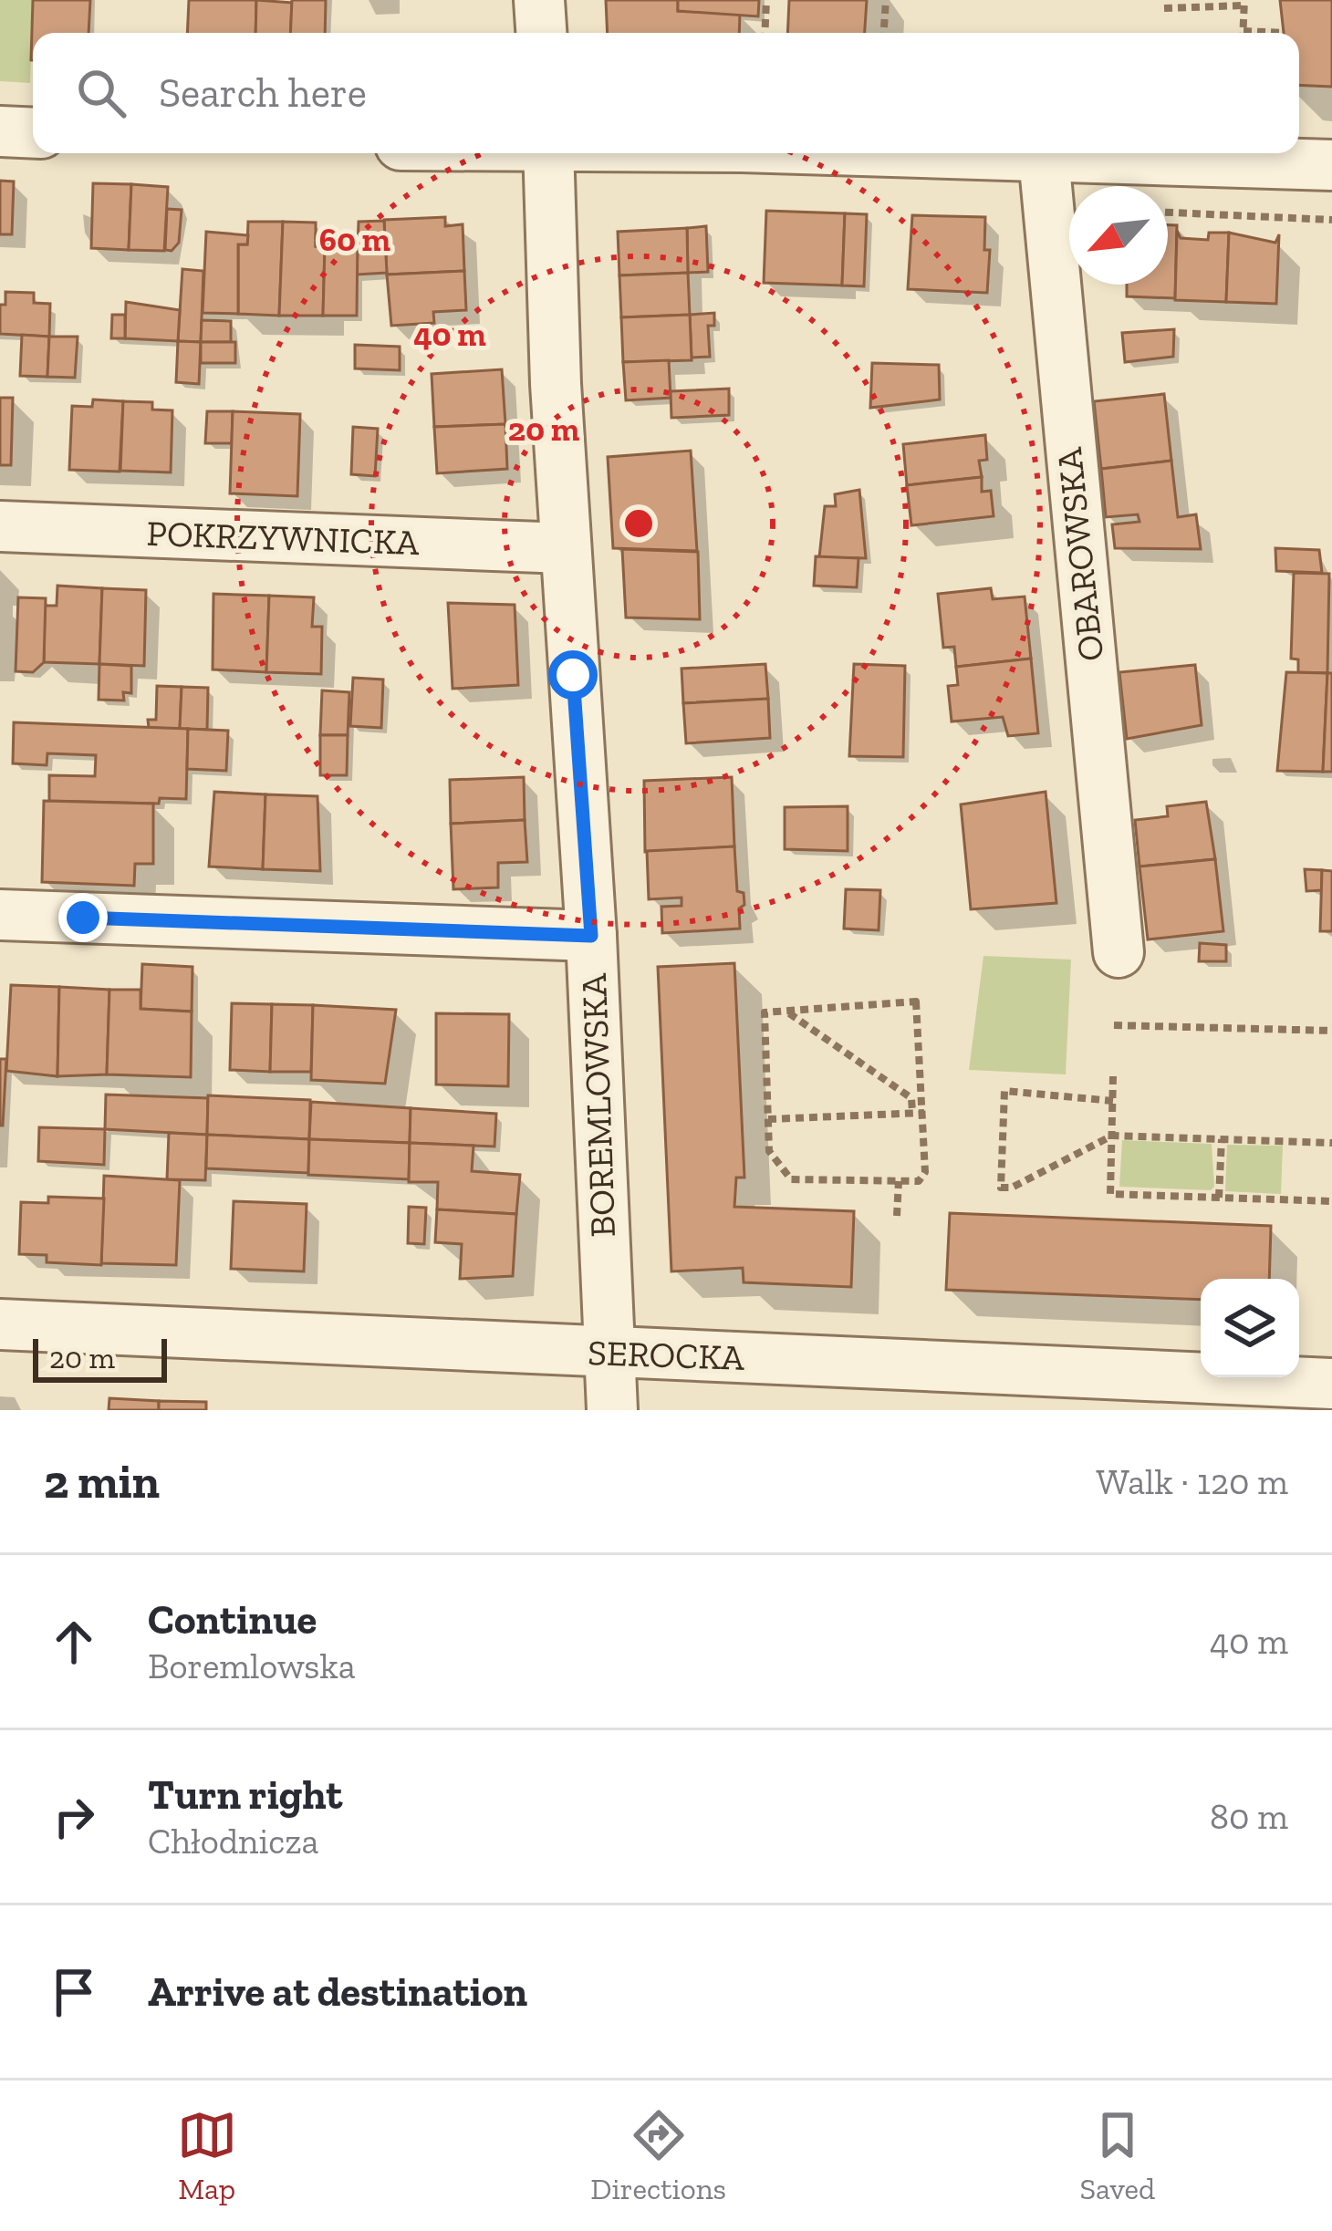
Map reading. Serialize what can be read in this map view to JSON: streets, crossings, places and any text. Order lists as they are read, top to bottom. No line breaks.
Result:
{"streets":{"street":["POKRZYWNICKA","OBAROWSKA","BOREMLOWSKA","SEROCKA"]},"crossings":[["POKRZYWNICKA","BOREMLOWSKA"],["BOREMLOWSKA","SEROCKA"]],"scale_bar":"20 m","north":"bottom left","page":{"search":"Search here","scale":"20 m","heading":["2 min","Walk · 120 m"],"list":[["Continue","Boremlowska","40 m"],["Turn right","Chłodnicza","80 m"],"Arrive at destination"],"nav":["Map","Directions","Saved"]},"rings":["60 m","40 m","20 m"]}
